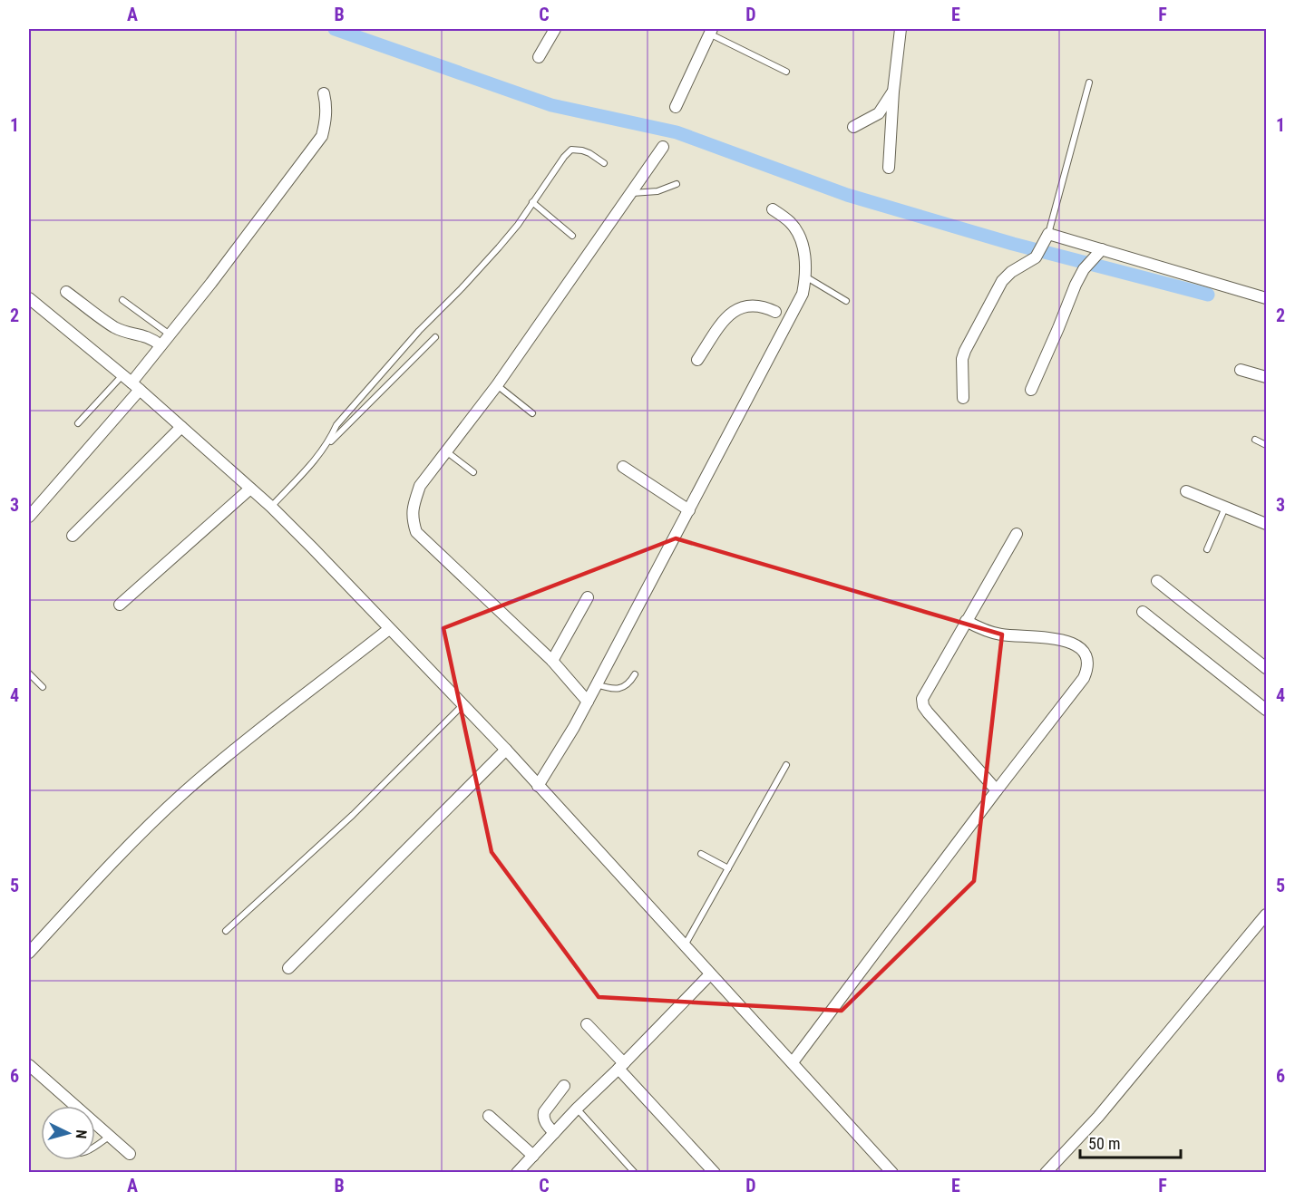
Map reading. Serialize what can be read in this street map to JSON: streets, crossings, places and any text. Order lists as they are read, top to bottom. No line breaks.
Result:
{"scale_bar":"50 m","north":"right","grid":{"columns":["A","B","C","D","E","F"],"rows":["1","2","3","4","5","6"]}}
